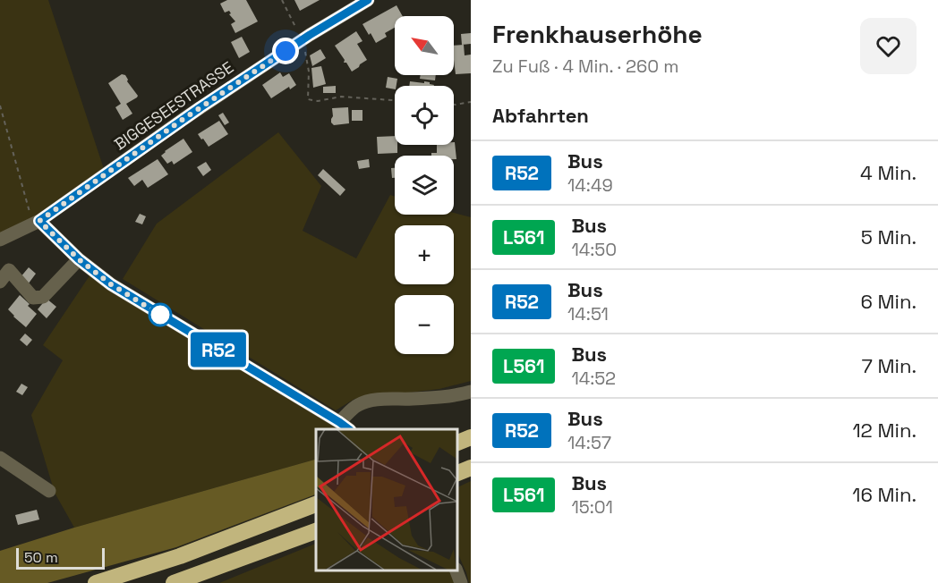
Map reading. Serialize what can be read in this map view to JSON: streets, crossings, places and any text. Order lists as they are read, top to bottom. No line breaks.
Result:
{"streets":{"street":["BIGGESEESTRASSE"]},"lines":["bus line R52"],"scale_bar":"50 m","north":"top left","page":{"on_map":"R52","heading":[["Frenkhauserhöhe","Zu Fuß · 4 Min. · 260 m"],"Abfahrten"],"map_buttons":["+","−"],"list":[{"mark":"R52","name":"Bus","note":"14:49","value":"4 Min."},{"mark":"L561","name":"Bus","note":"14:50","value":"5 Min."},{"mark":"R52","name":"Bus","note":"14:51","value":"6 Min."},{"mark":"L561","name":"Bus","note":"14:52","value":"7 Min."},{"mark":"R52","name":"Bus","note":"14:57","value":"12 Min."},{"mark":"L561","name":"Bus","note":"15:01","value":"16 Min."}],"scale":"50 m"}}
